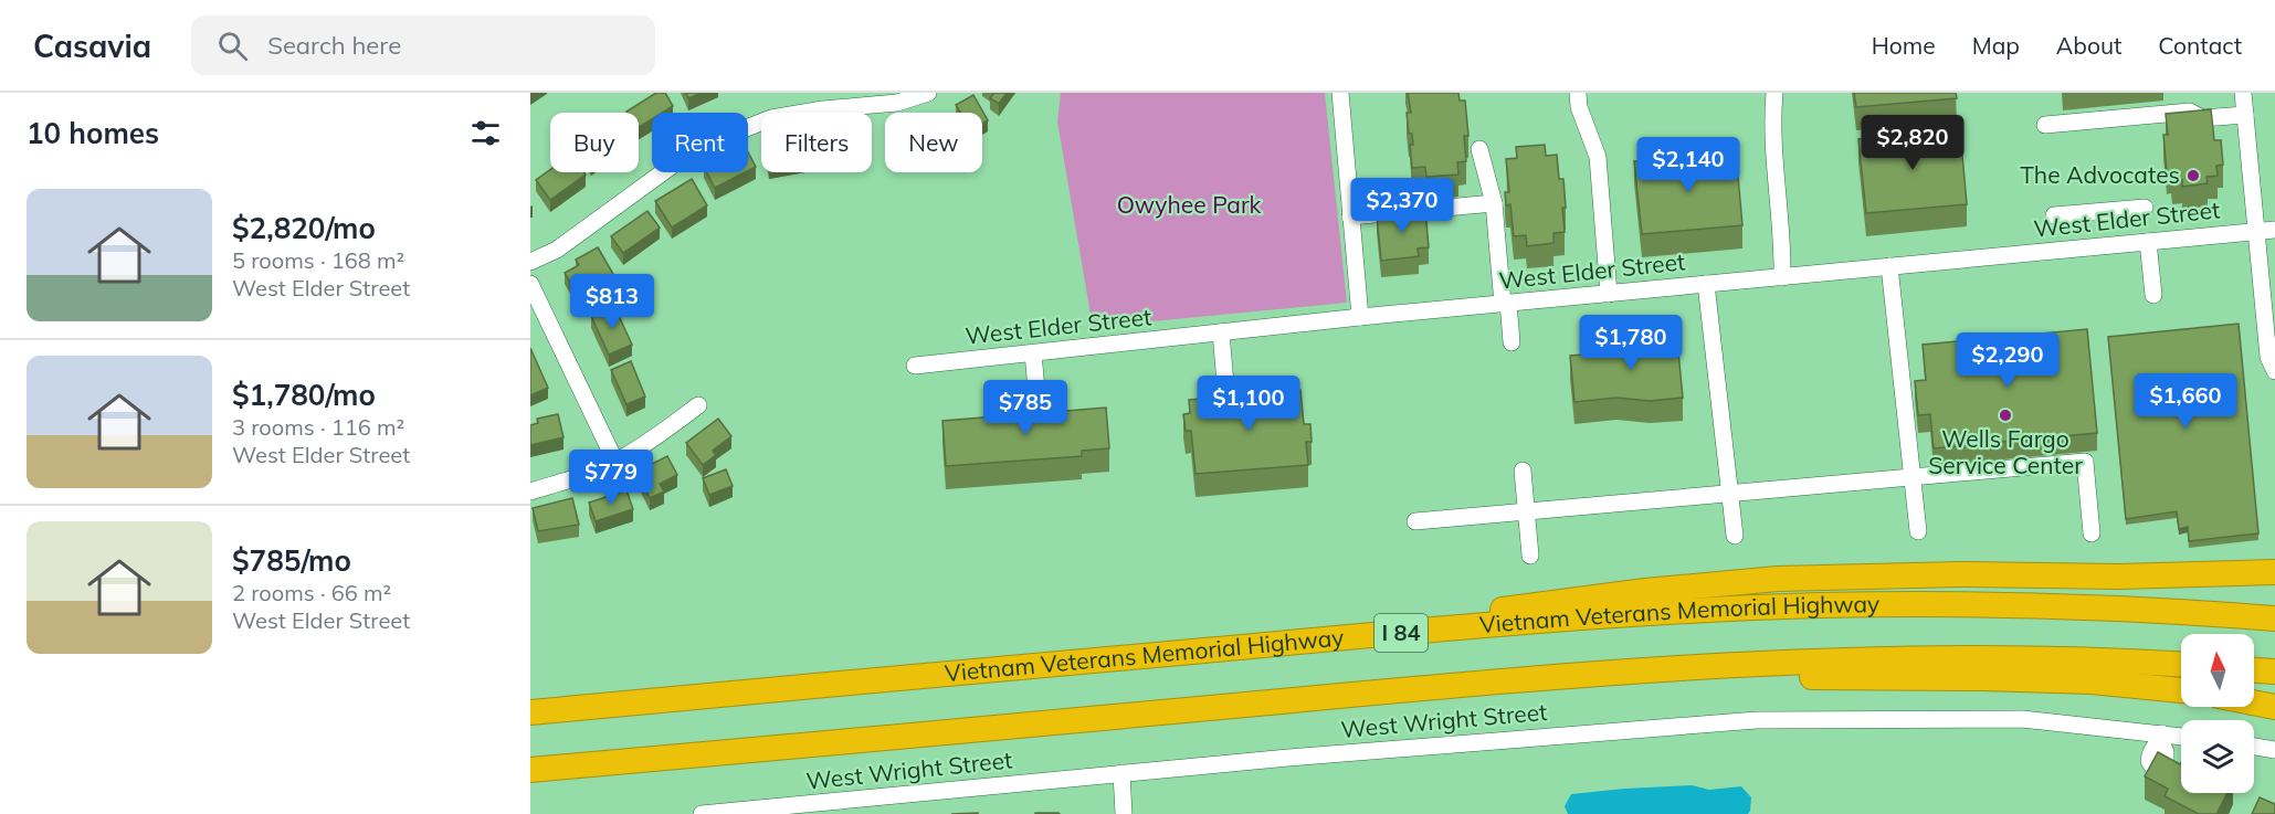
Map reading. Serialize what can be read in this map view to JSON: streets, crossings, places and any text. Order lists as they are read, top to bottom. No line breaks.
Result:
{"streets":{"highway":["Vietnam Veterans Memorial Highway","I 84"],"street":["West Elder Street","West Wright Street"]},"parks":["Owyhee Park"],"places":["The Advocates","Wells Fargo Service Center"],"north":"top","page":{"header":"Casavia","search":"Search here","nav":["Home","Map","About","Contact"],"heading":"10 homes","chip":["Buy","Rent","Filters","New"],"price":["$2,820","$2,140","$2,370","$813","$1,780","$2,290","$1,660","$1,100","$785","$779"],"list":[{"name":"$2,820/mo","note":"5 rooms · 168 m² · West Elder Street"},{"name":"$1,780/mo","note":"3 rooms · 116 m² · West Elder Street"},{"name":"$785/mo","note":"2 rooms · 66 m² · West Elder Street"}]}}
